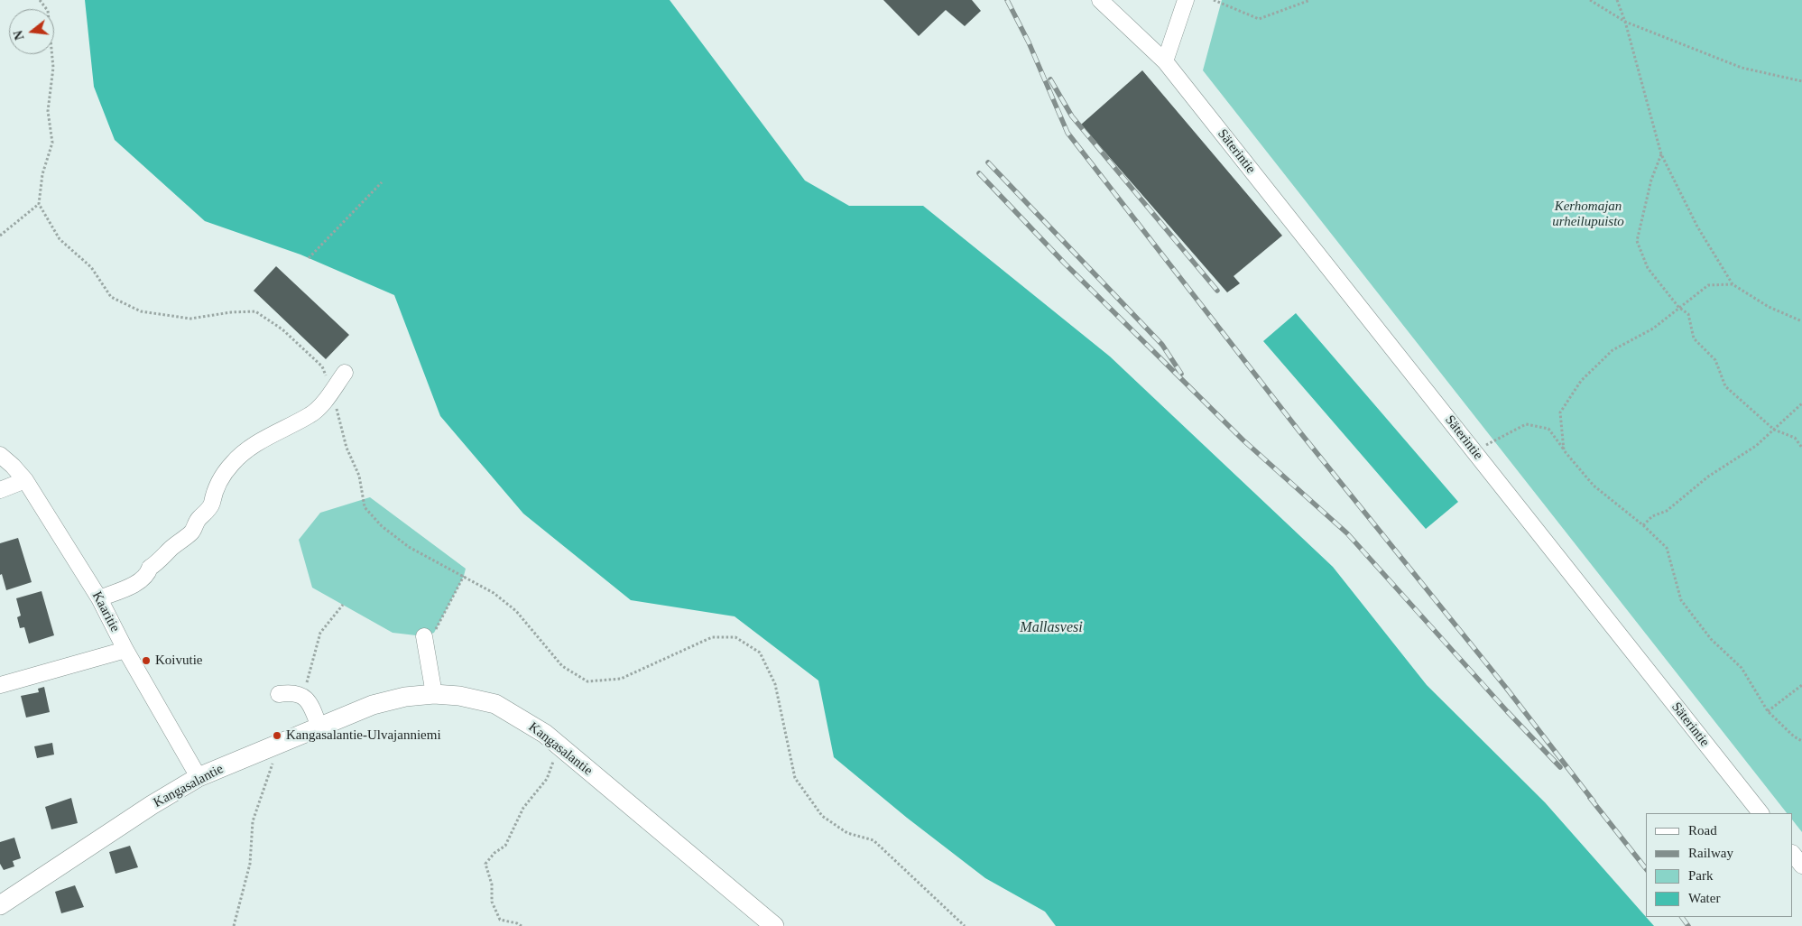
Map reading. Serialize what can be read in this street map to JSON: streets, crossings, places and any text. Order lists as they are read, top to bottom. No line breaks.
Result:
{"streets":{"main road":["Kangasalantie"],"street":["Säterintie","Kaaritie"]},"crossings":[["Kaaritie","Kangasalantie"]],"water":["Mallasvesi"],"parks":["Kerhomajan urheilupuisto"],"places":["Koivutie","Kangasalantie-Ulvajanniemi"],"legend":["Road","Railway","Park","Water"],"north":"left"}
